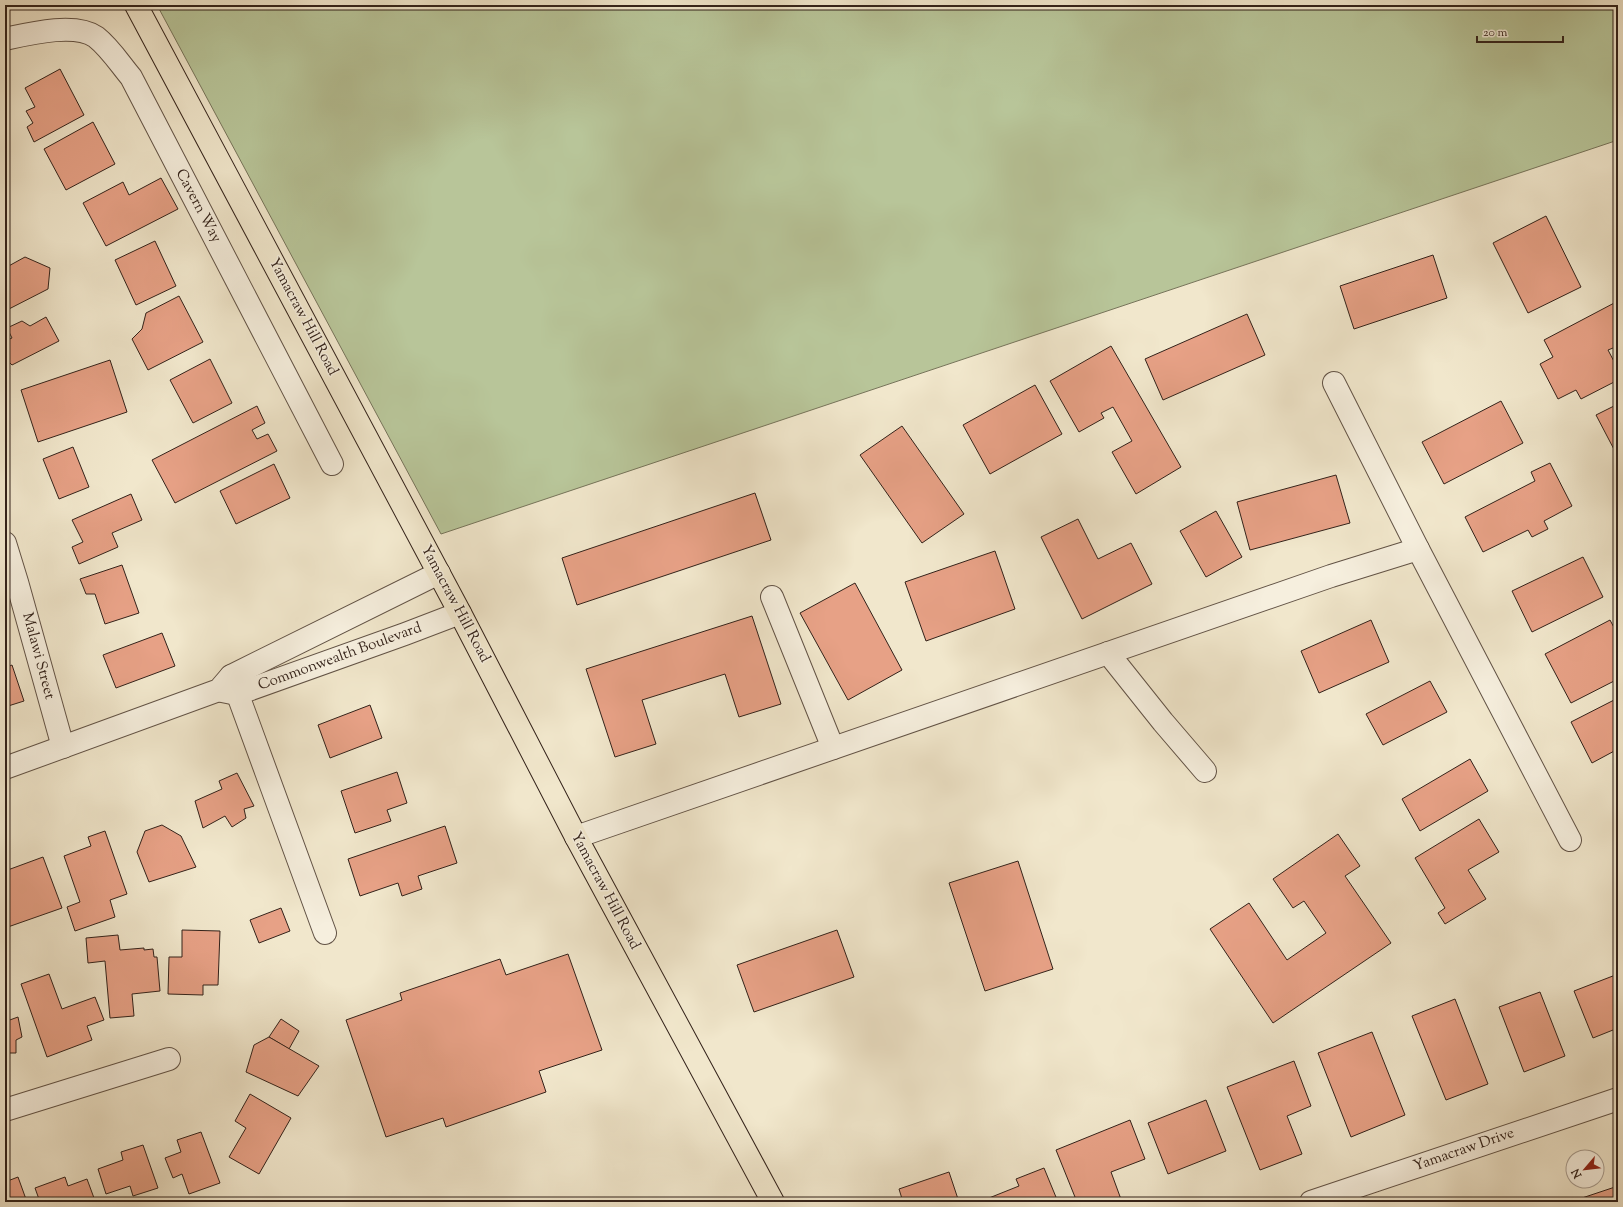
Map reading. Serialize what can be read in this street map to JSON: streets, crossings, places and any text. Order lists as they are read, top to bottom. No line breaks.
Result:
{"streets":{"main road":["Yamacraw Hill Road"],"street":["Cavern Way","Malawi Street","Commonwealth Boulevard","Yamacraw Drive"]},"crossings":[["Yamacraw Hill Road","Commonwealth Boulevard"],["Malawi Street","Commonwealth Boulevard"]],"scale_bar":"20 m","north":"bottom left"}
